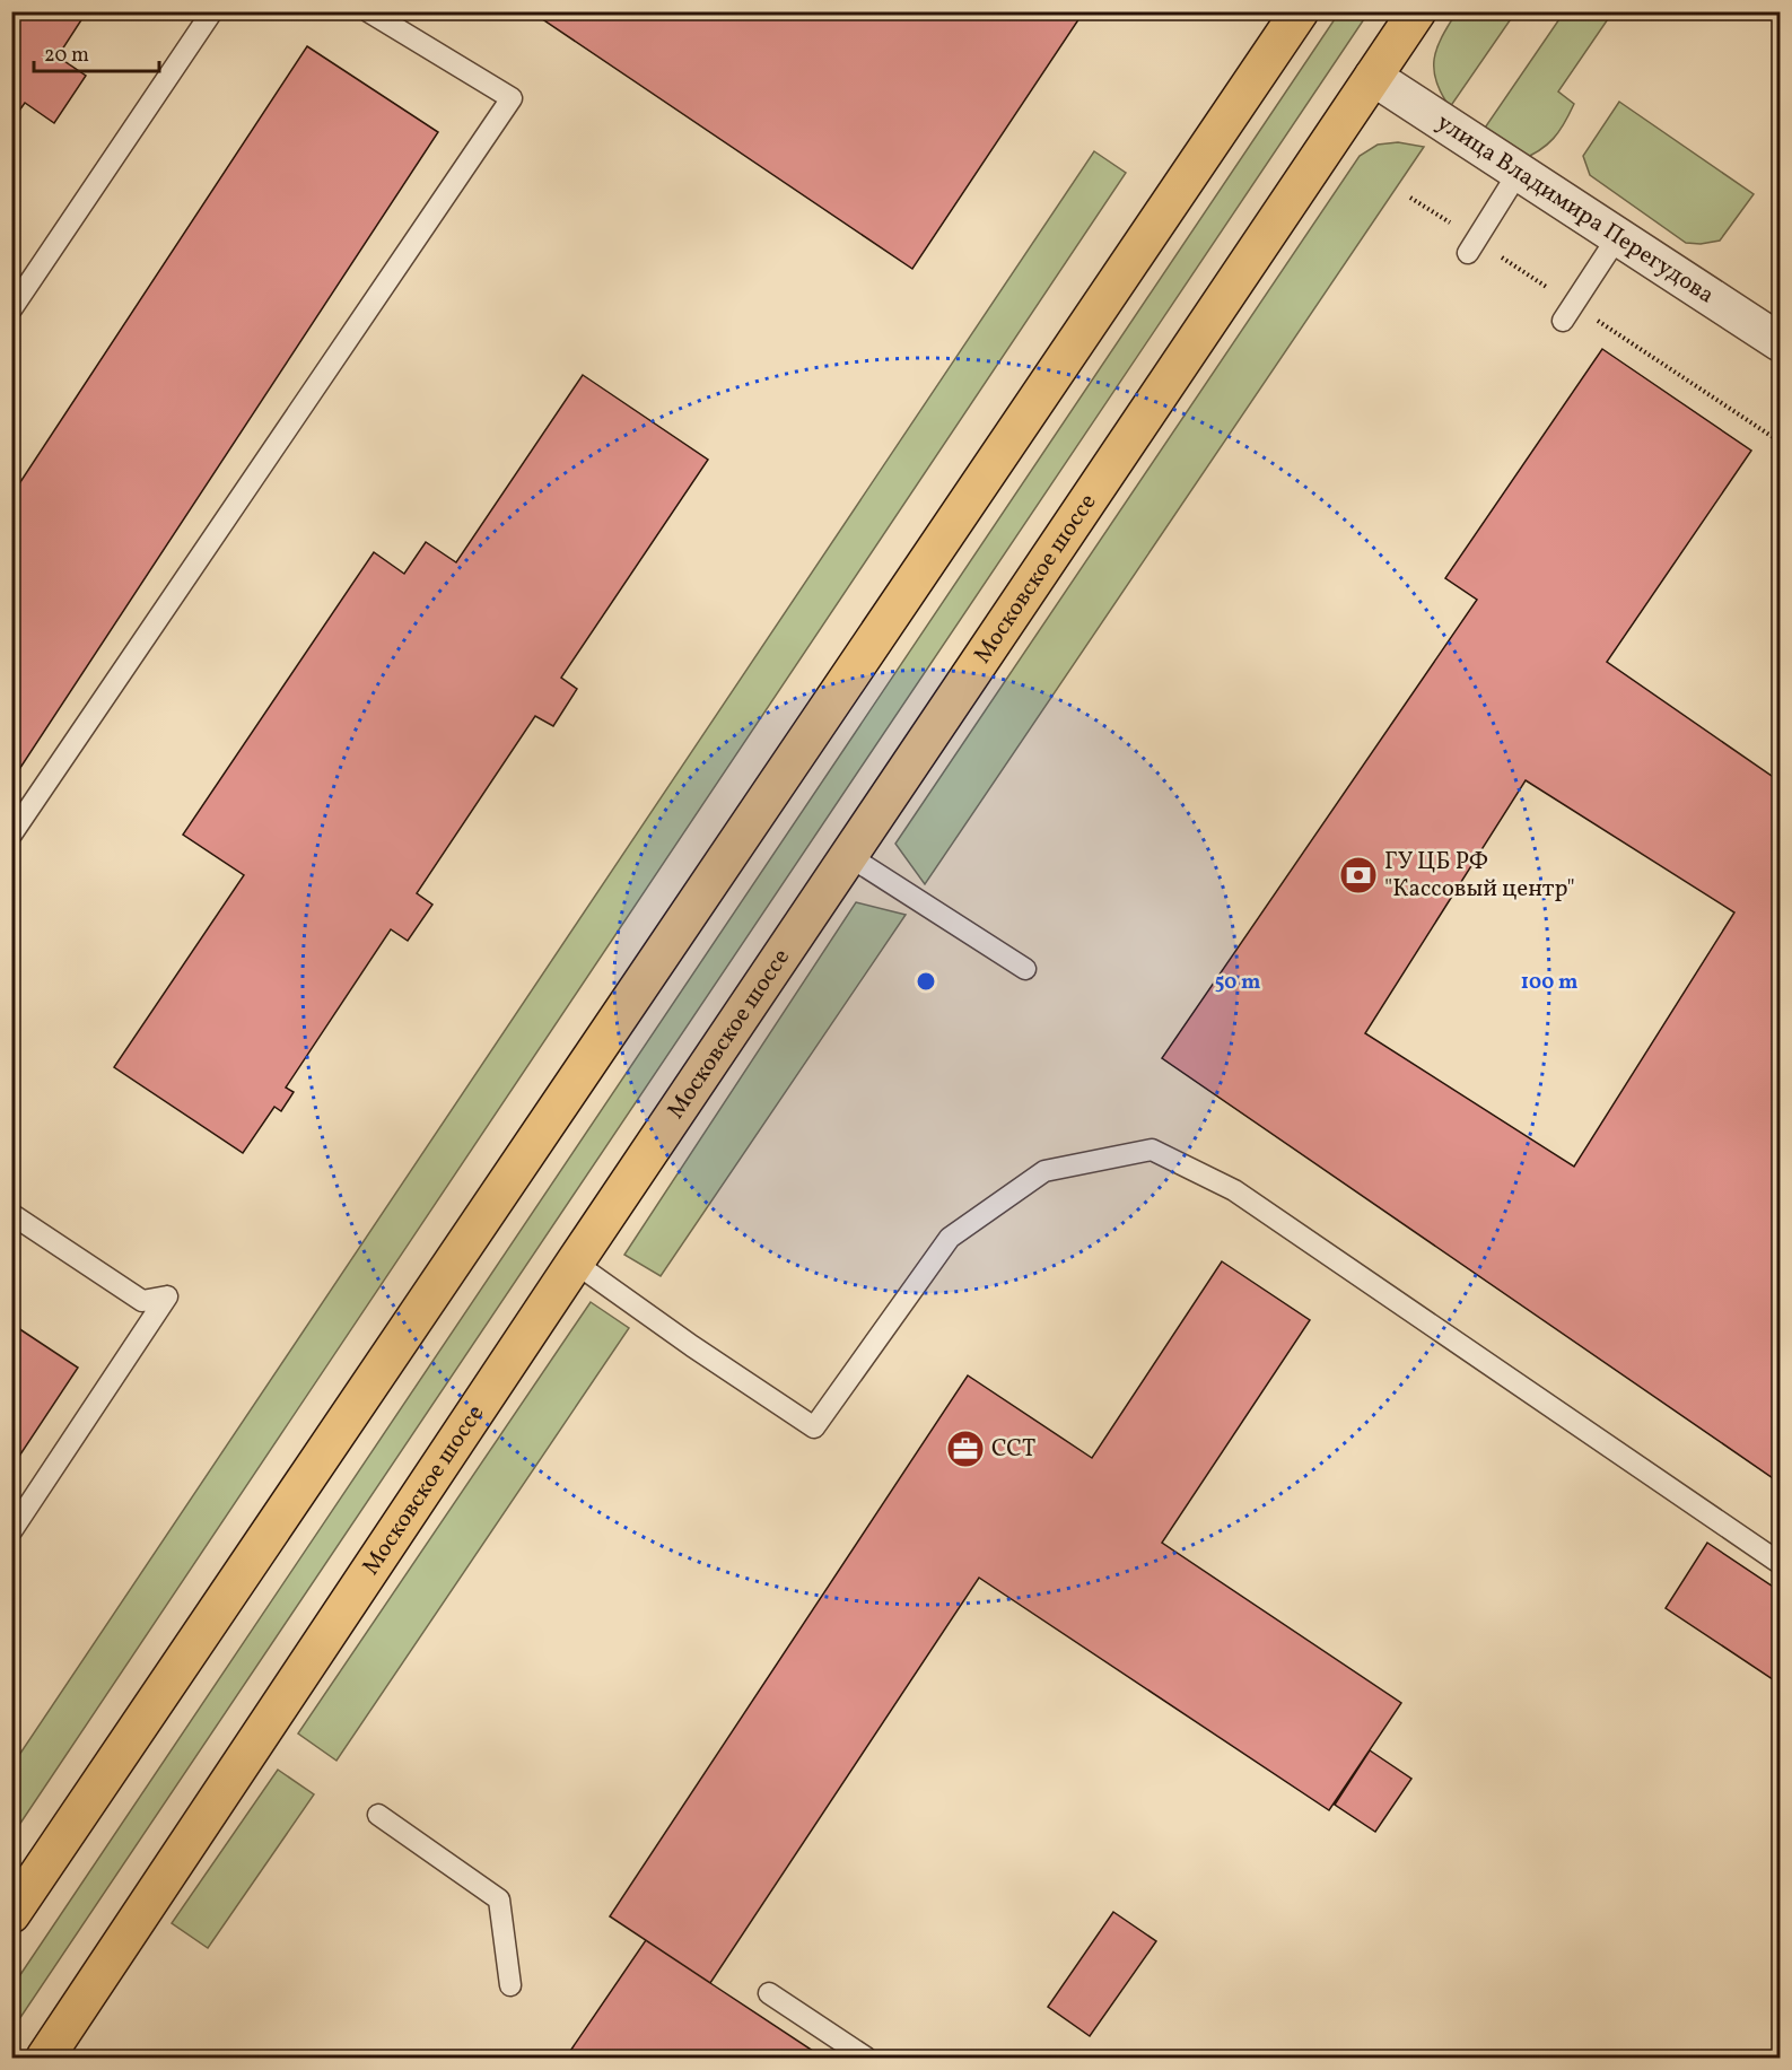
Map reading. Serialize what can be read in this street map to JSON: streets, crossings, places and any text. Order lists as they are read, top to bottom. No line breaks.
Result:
{"streets":{"main road":["Московское шоссе"],"street":["улица Владимира Перегудова"]},"crossings":[["улица Владимира Перегудова","Московское шоссе"]],"places":{"bank":["ГУ ЦБ РФ \"Кассовый центр\""],"office":["ССТ"]},"scale_bar":"20 m","rings":["50 m","100 m"]}
